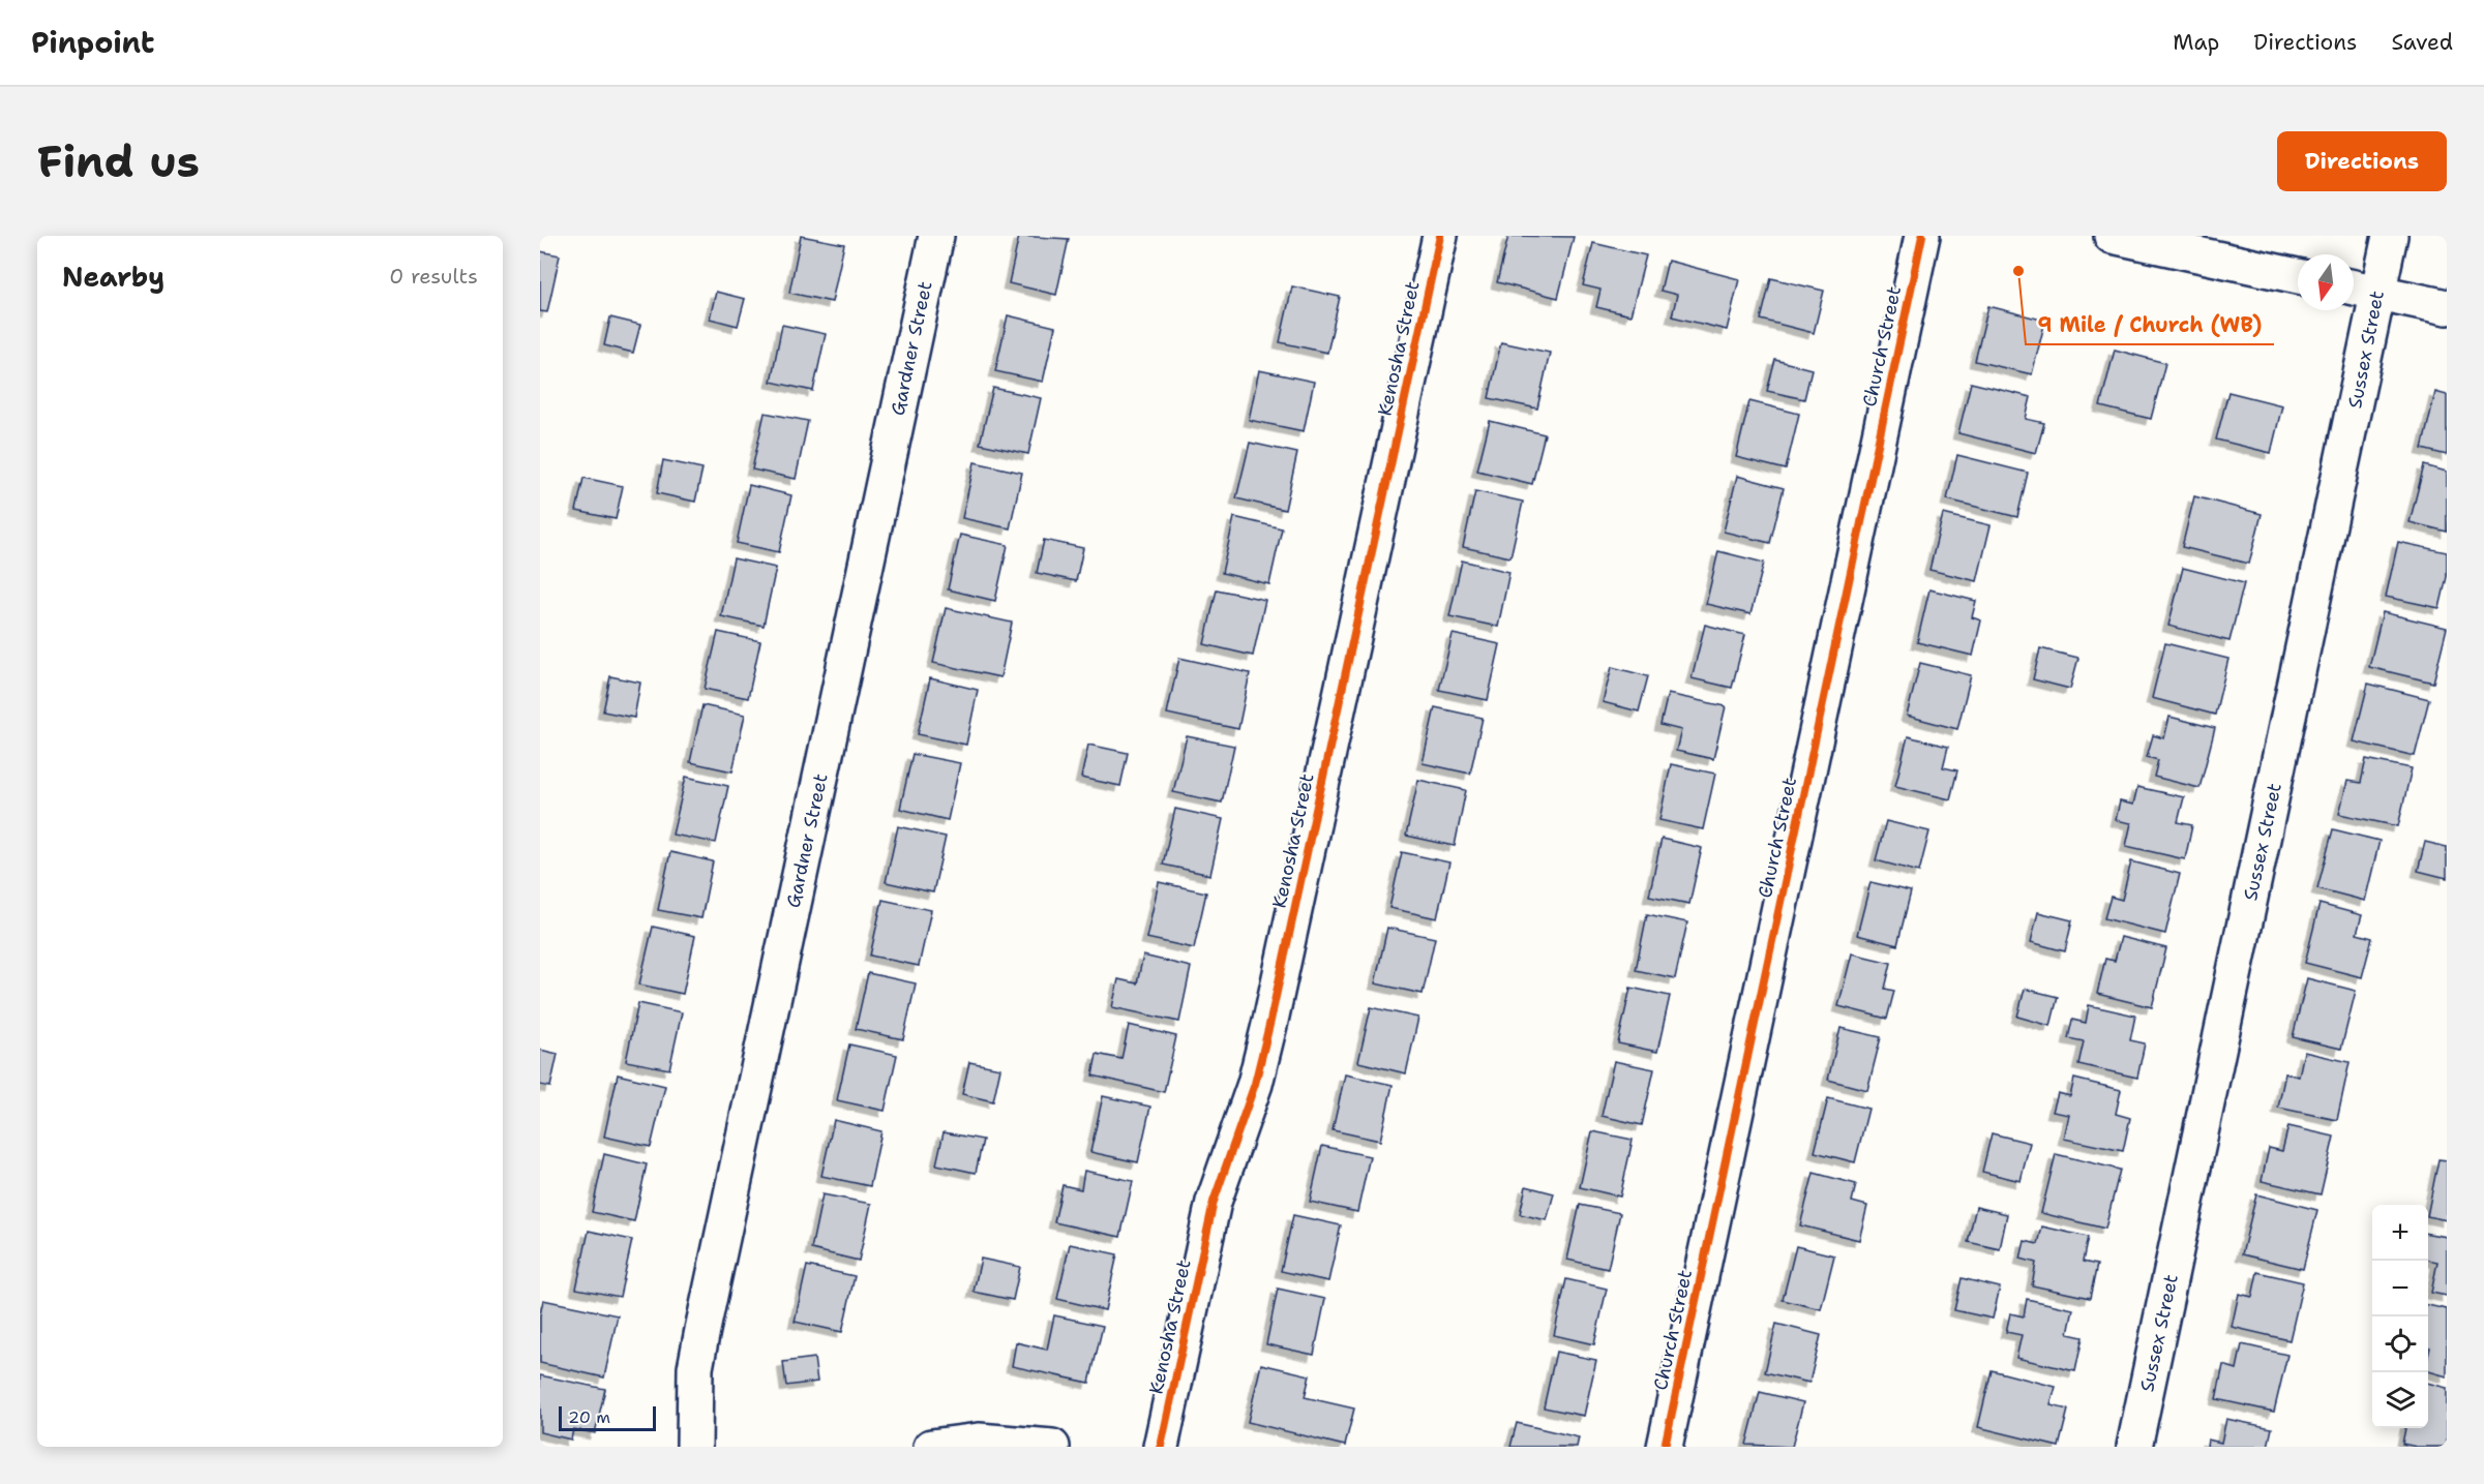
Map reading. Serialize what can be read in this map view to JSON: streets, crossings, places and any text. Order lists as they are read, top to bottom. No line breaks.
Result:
{"streets":{"street":["Church Street","Gardner Street","Kenosha Street","Sussex Street"]},"places":["9 Mile / Church (WB)"],"scale_bar":"20 m","north":"bottom","page":{"header":"Pinpoint","nav":["Map","Directions","Saved"],"buttons":"Directions","title":"Find us","heading":["Nearby","0 results"],"map_buttons":["+","−"],"scale":"20 m"}}
